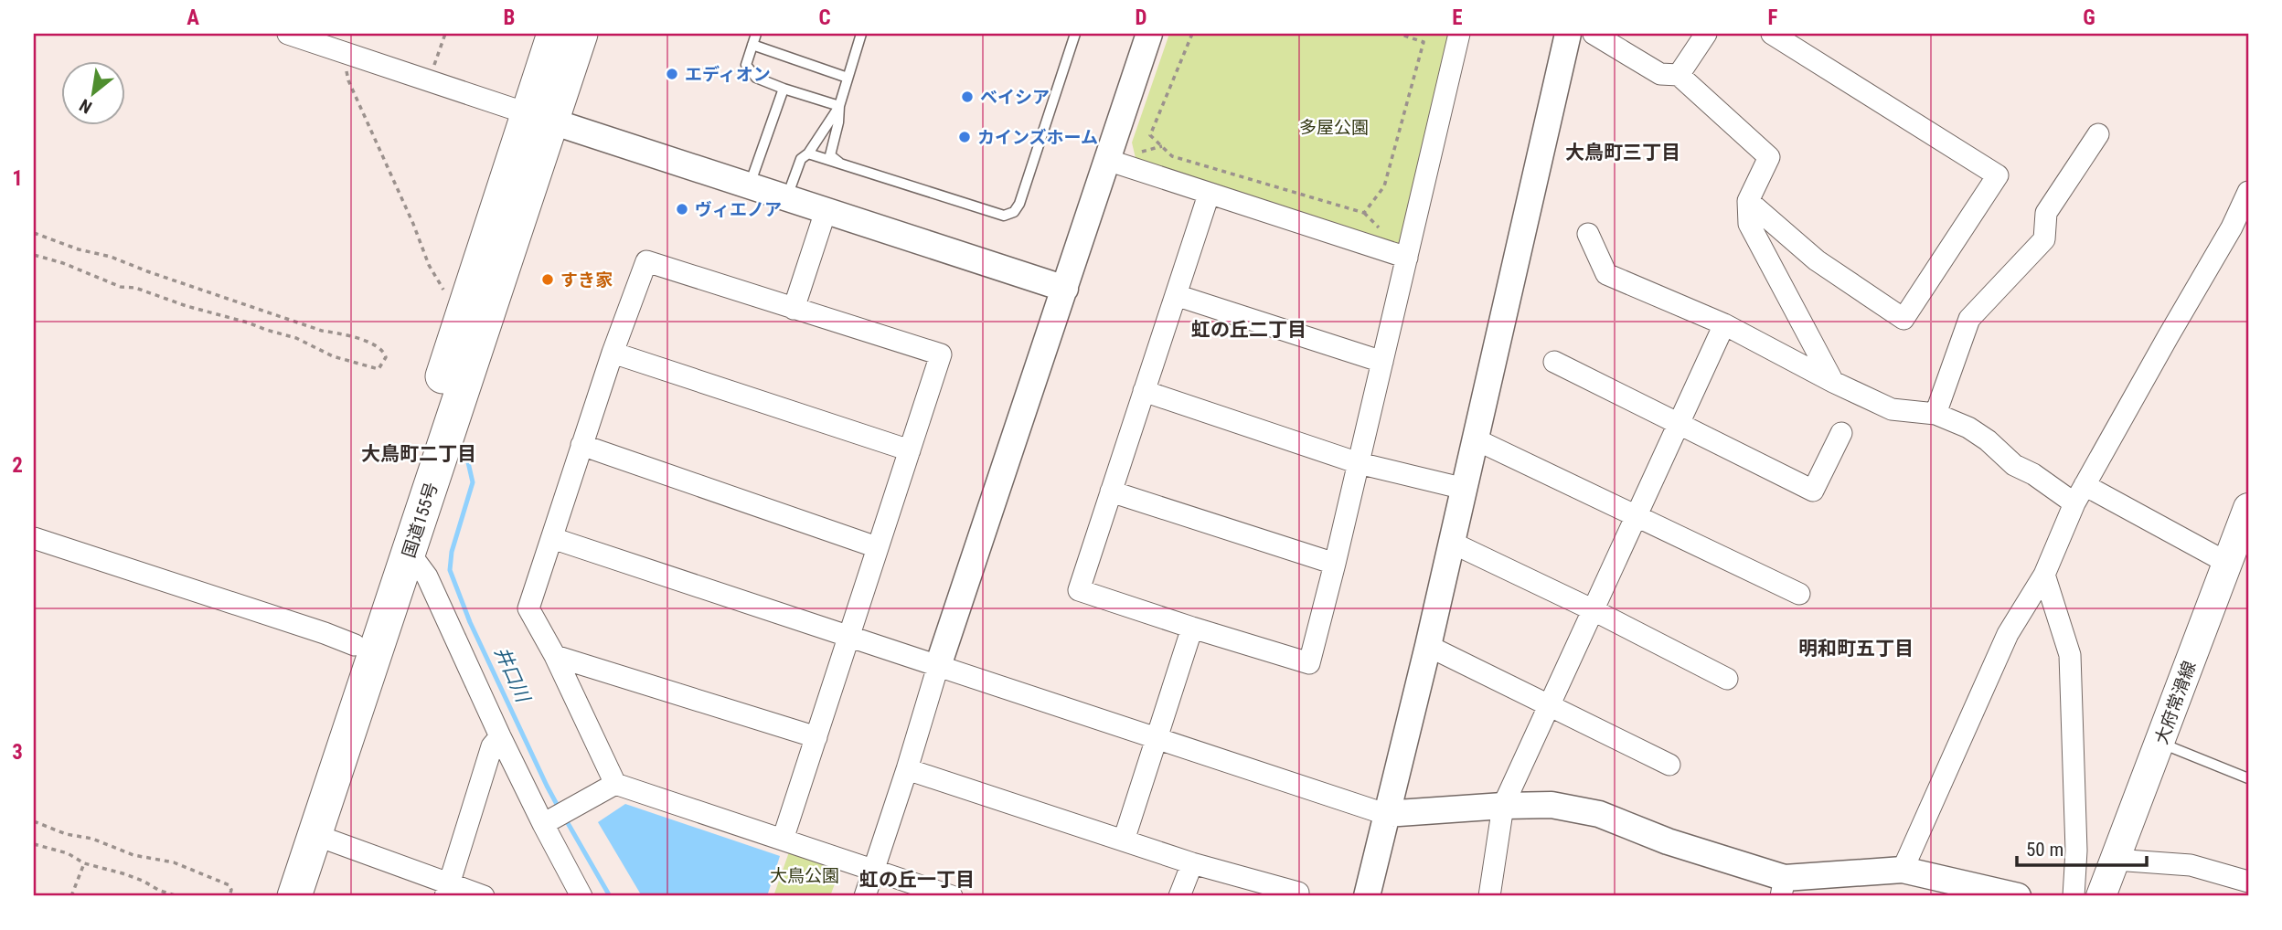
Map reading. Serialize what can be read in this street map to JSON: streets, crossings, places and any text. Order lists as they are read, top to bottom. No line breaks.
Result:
{"streets":{"highway":["国道155号"],"main road":["大府常滑線"]},"districts":["大鳥町三丁目","虹の丘二丁目","大鳥町二丁目","明和町五丁目","虹の丘一丁目"],"water":["井口川"],"parks":["多屋公園","大鳥公園"],"places":["エディオン","ベイシア","カインズホーム","ヴィエノア","すき家"],"scale_bar":"50 m","north":"bottom left","grid":{"columns":["A","B","C","D","E","F","G"],"rows":["1","2","3"]}}
